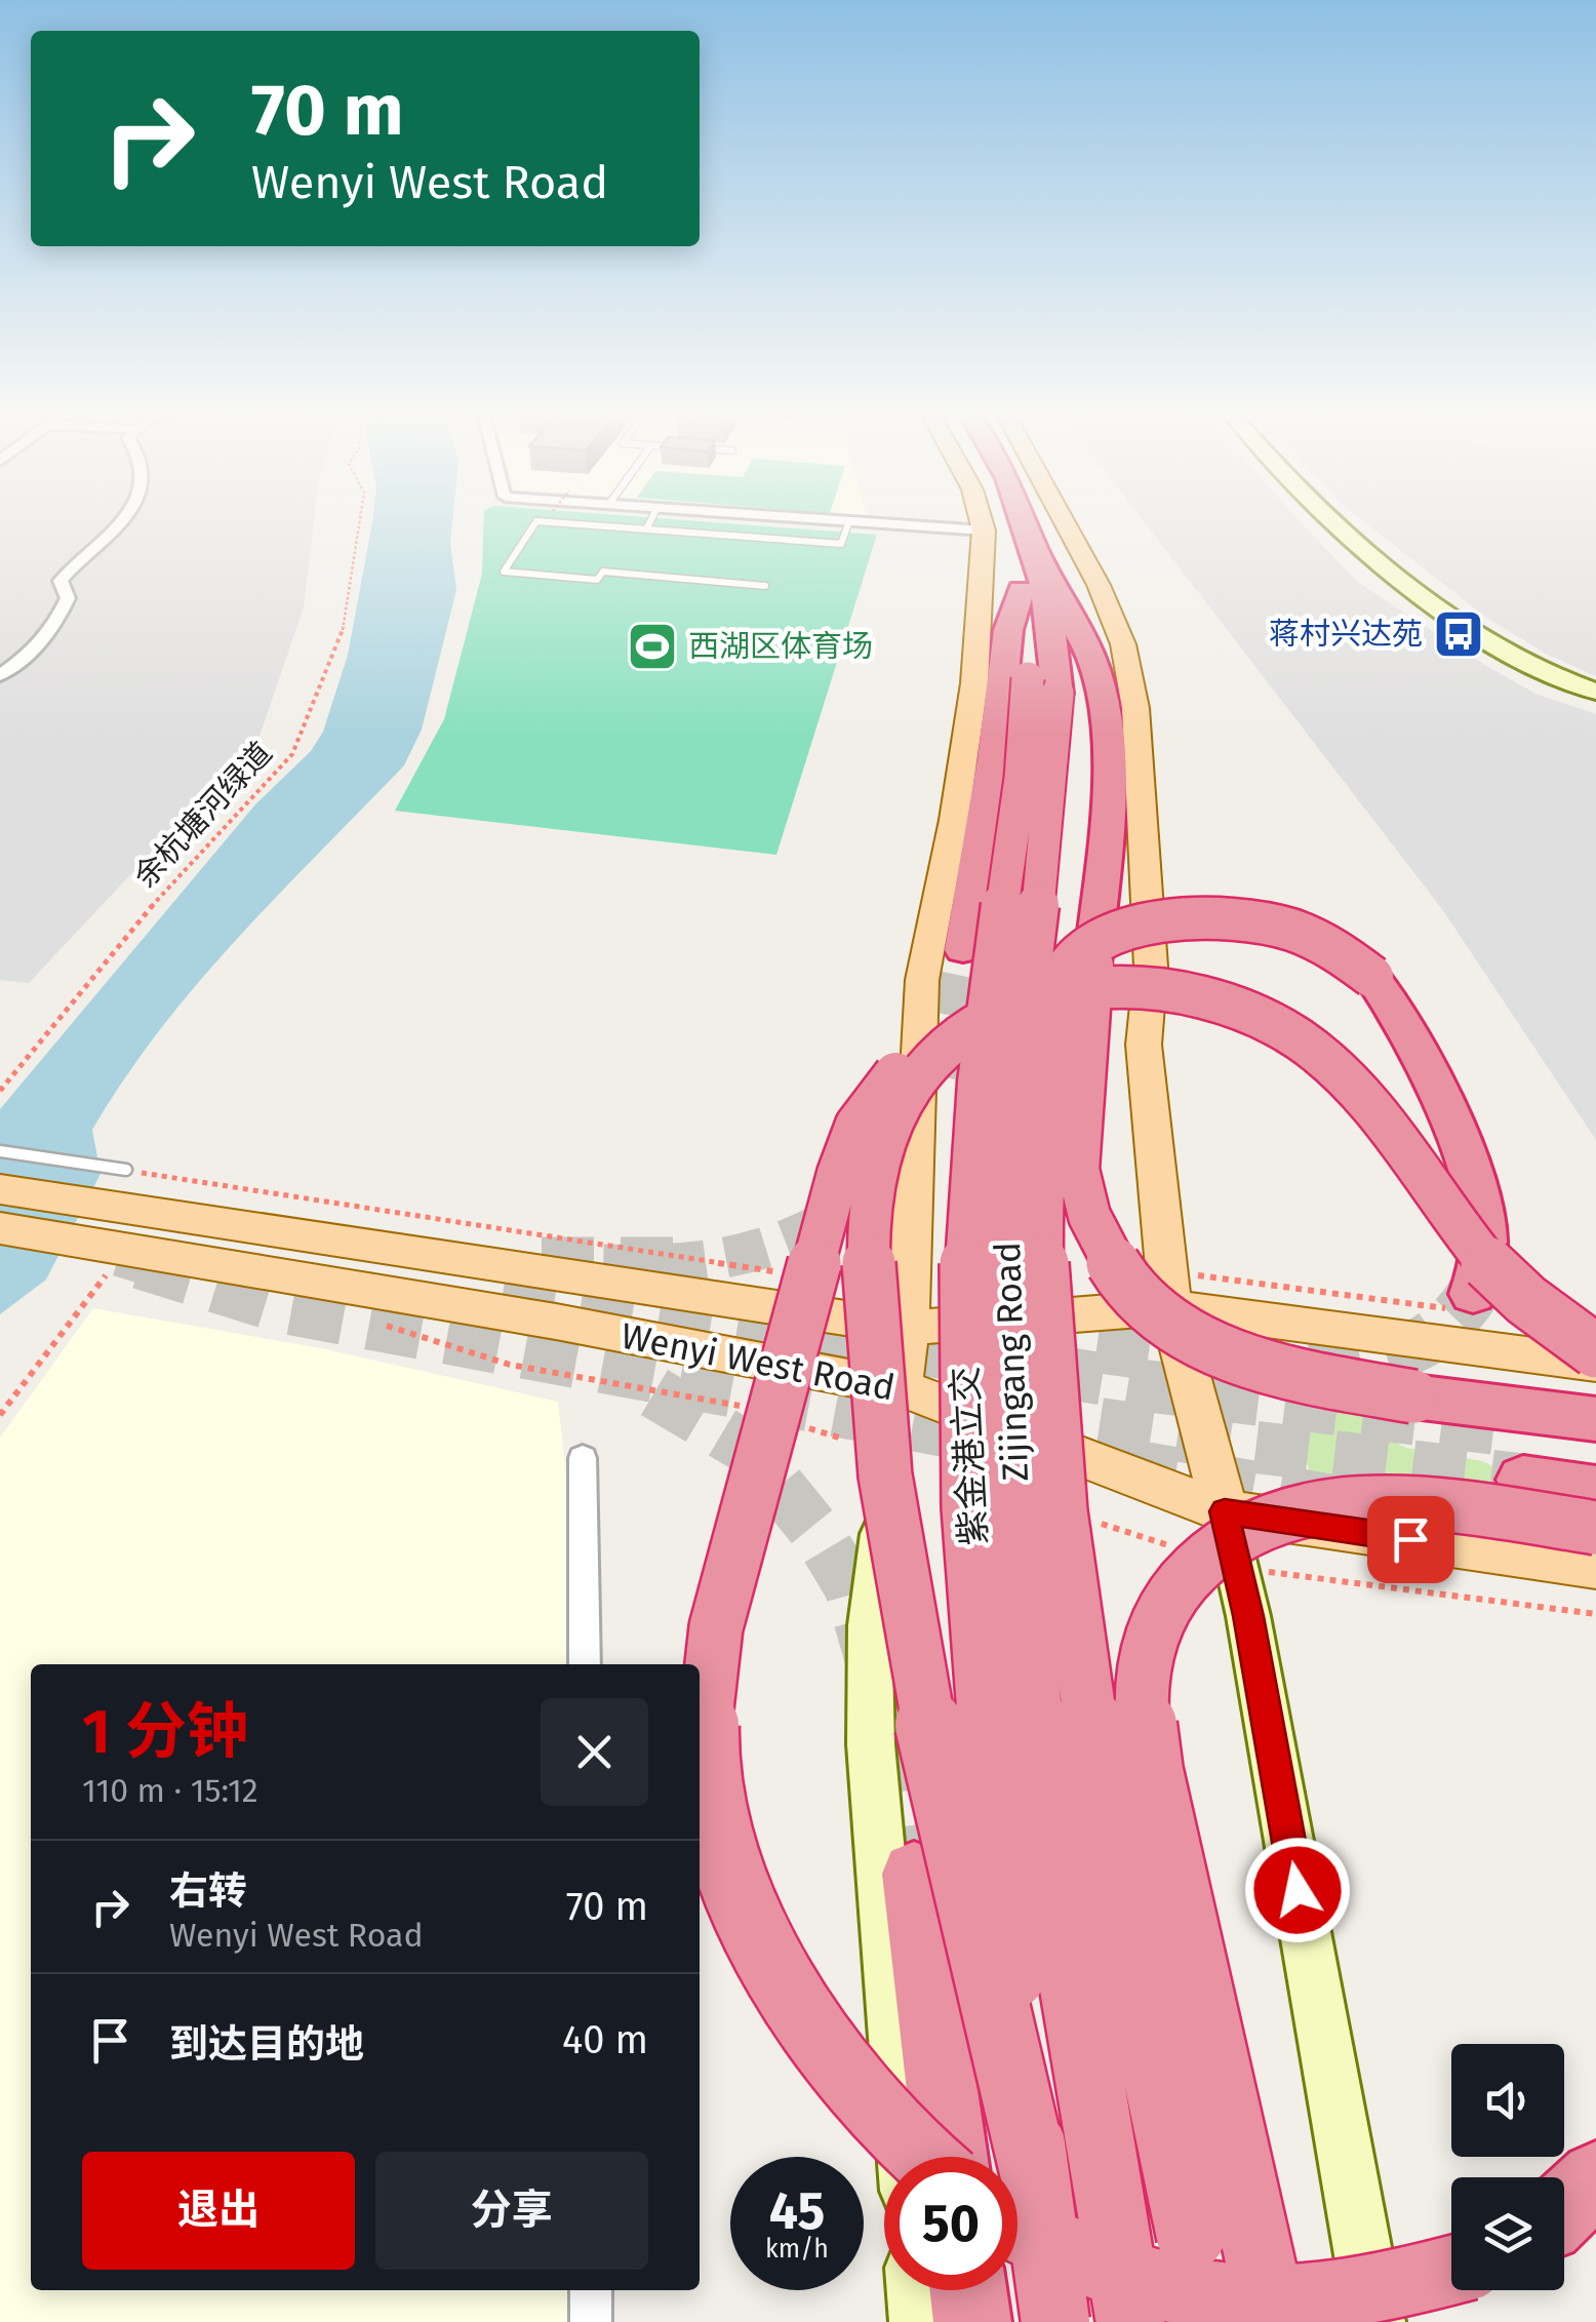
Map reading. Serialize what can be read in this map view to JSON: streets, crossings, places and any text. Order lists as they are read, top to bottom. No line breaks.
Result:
{"streets":{"highway":["Zijingang Road","紫金港立交"],"main road":["Wenyi West Road"],"path":["余杭塘河绿道"]},"crossings":[["Wenyi West Road","Zijingang Road"],["Zijingang Road","紫金港立交"]],"places":{"bus stop":["蒋村兴达苑"],"sports":["西湖区体育场"]},"page":{"turn":["70 m","Wenyi West Road"],"heading":["1 分钟","110 m · 15:12"],"list":[{"name":"右转","note":"Wenyi West Road","value":"70 m"},{"name":"到达目的地","value":"40 m"}],"buttons":["退出","分享"],"speed":"45 km/h","limit":"50"}}
